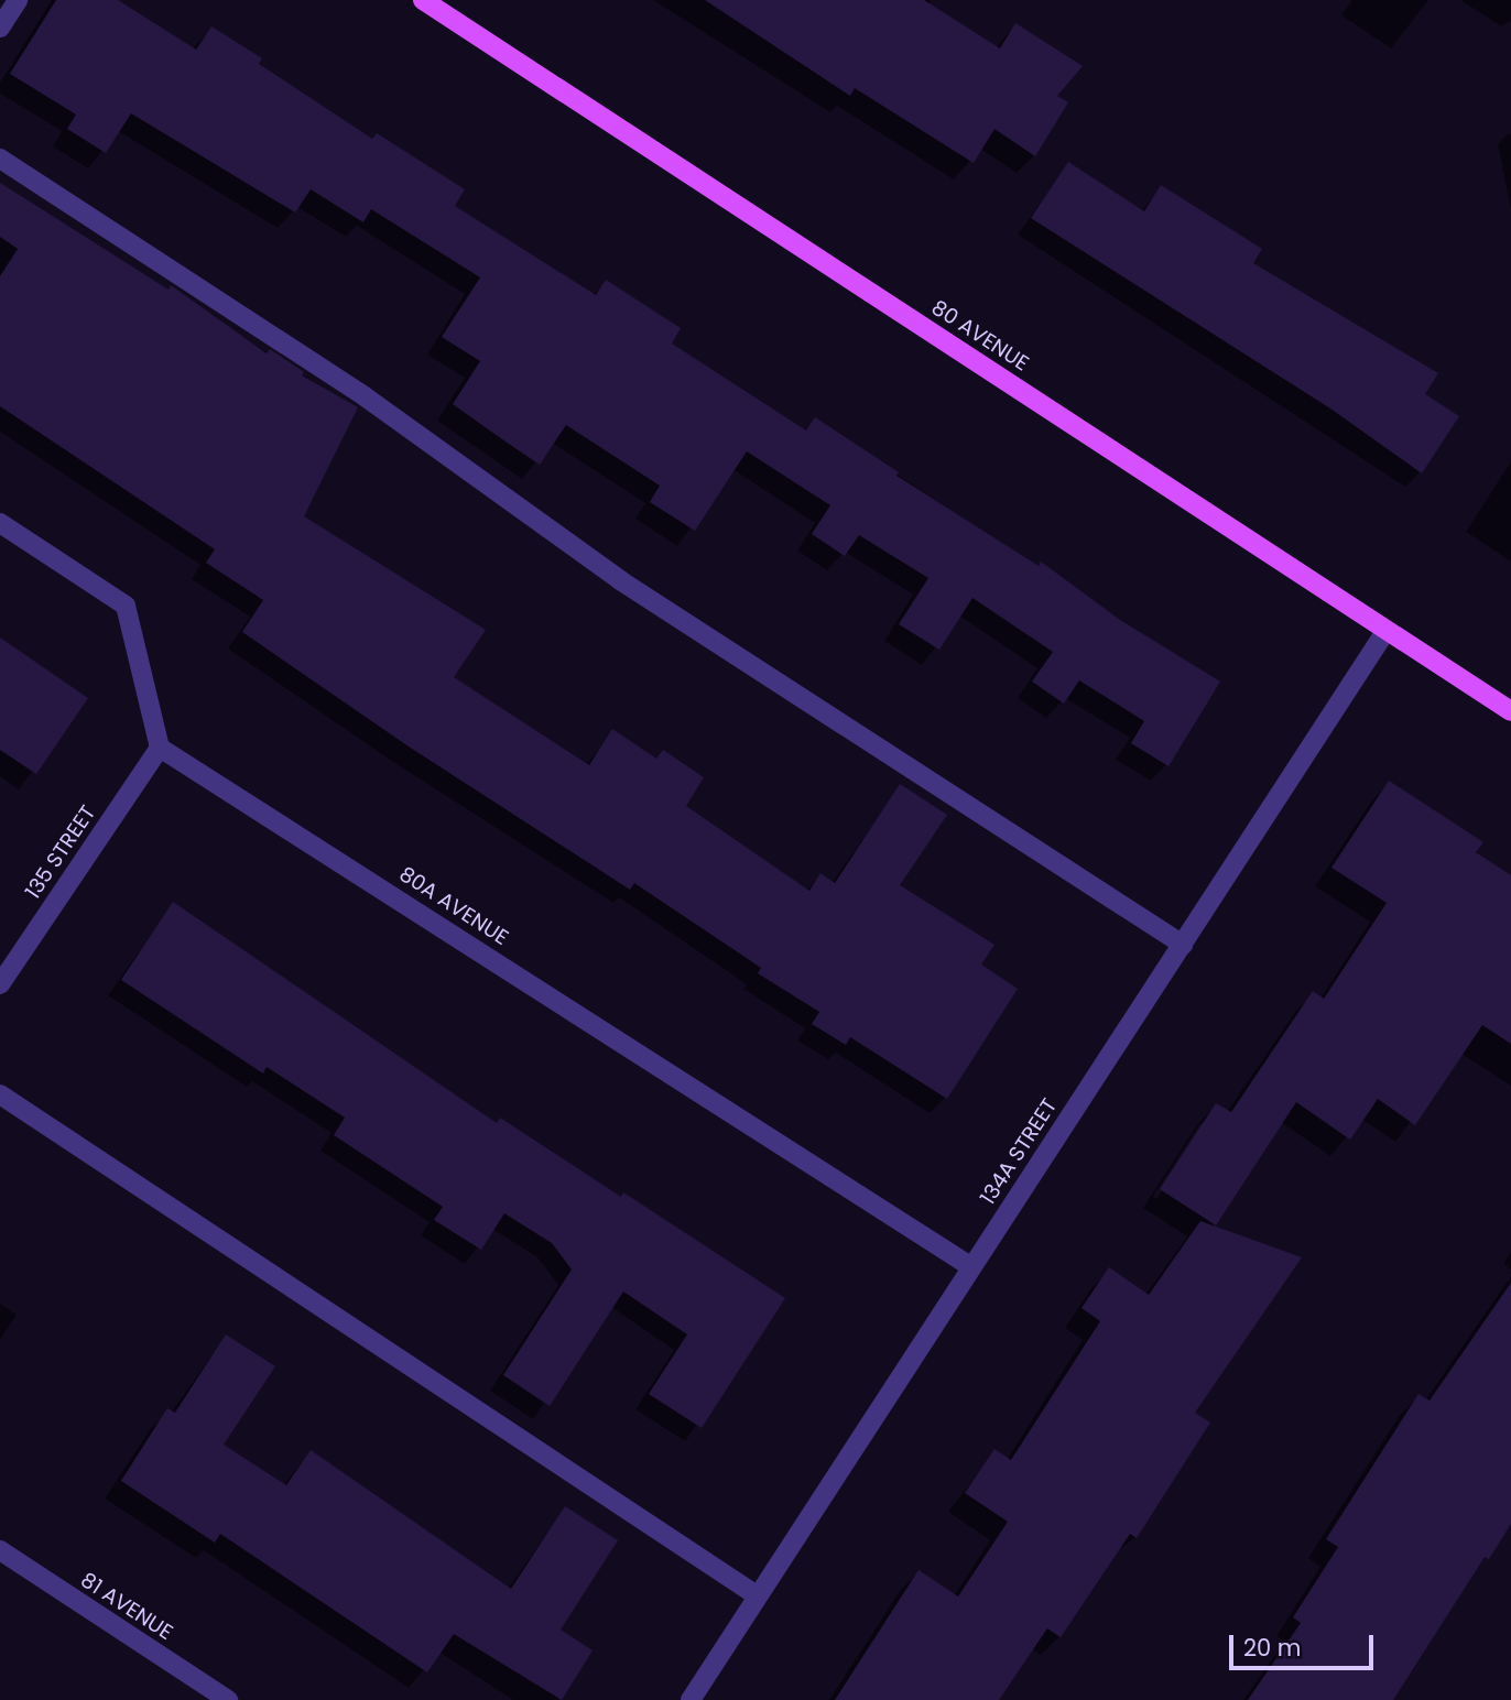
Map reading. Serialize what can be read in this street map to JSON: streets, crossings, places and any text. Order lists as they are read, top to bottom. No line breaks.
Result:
{"streets":{"main road":["80 AVENUE"],"street":["135 STREET","80A AVENUE","134A STREET","81 AVENUE"]},"crossings":[["80 AVENUE","134A STREET"],["135 STREET","80A AVENUE"],["80A AVENUE","134A STREET"]],"scale_bar":"20 m"}
